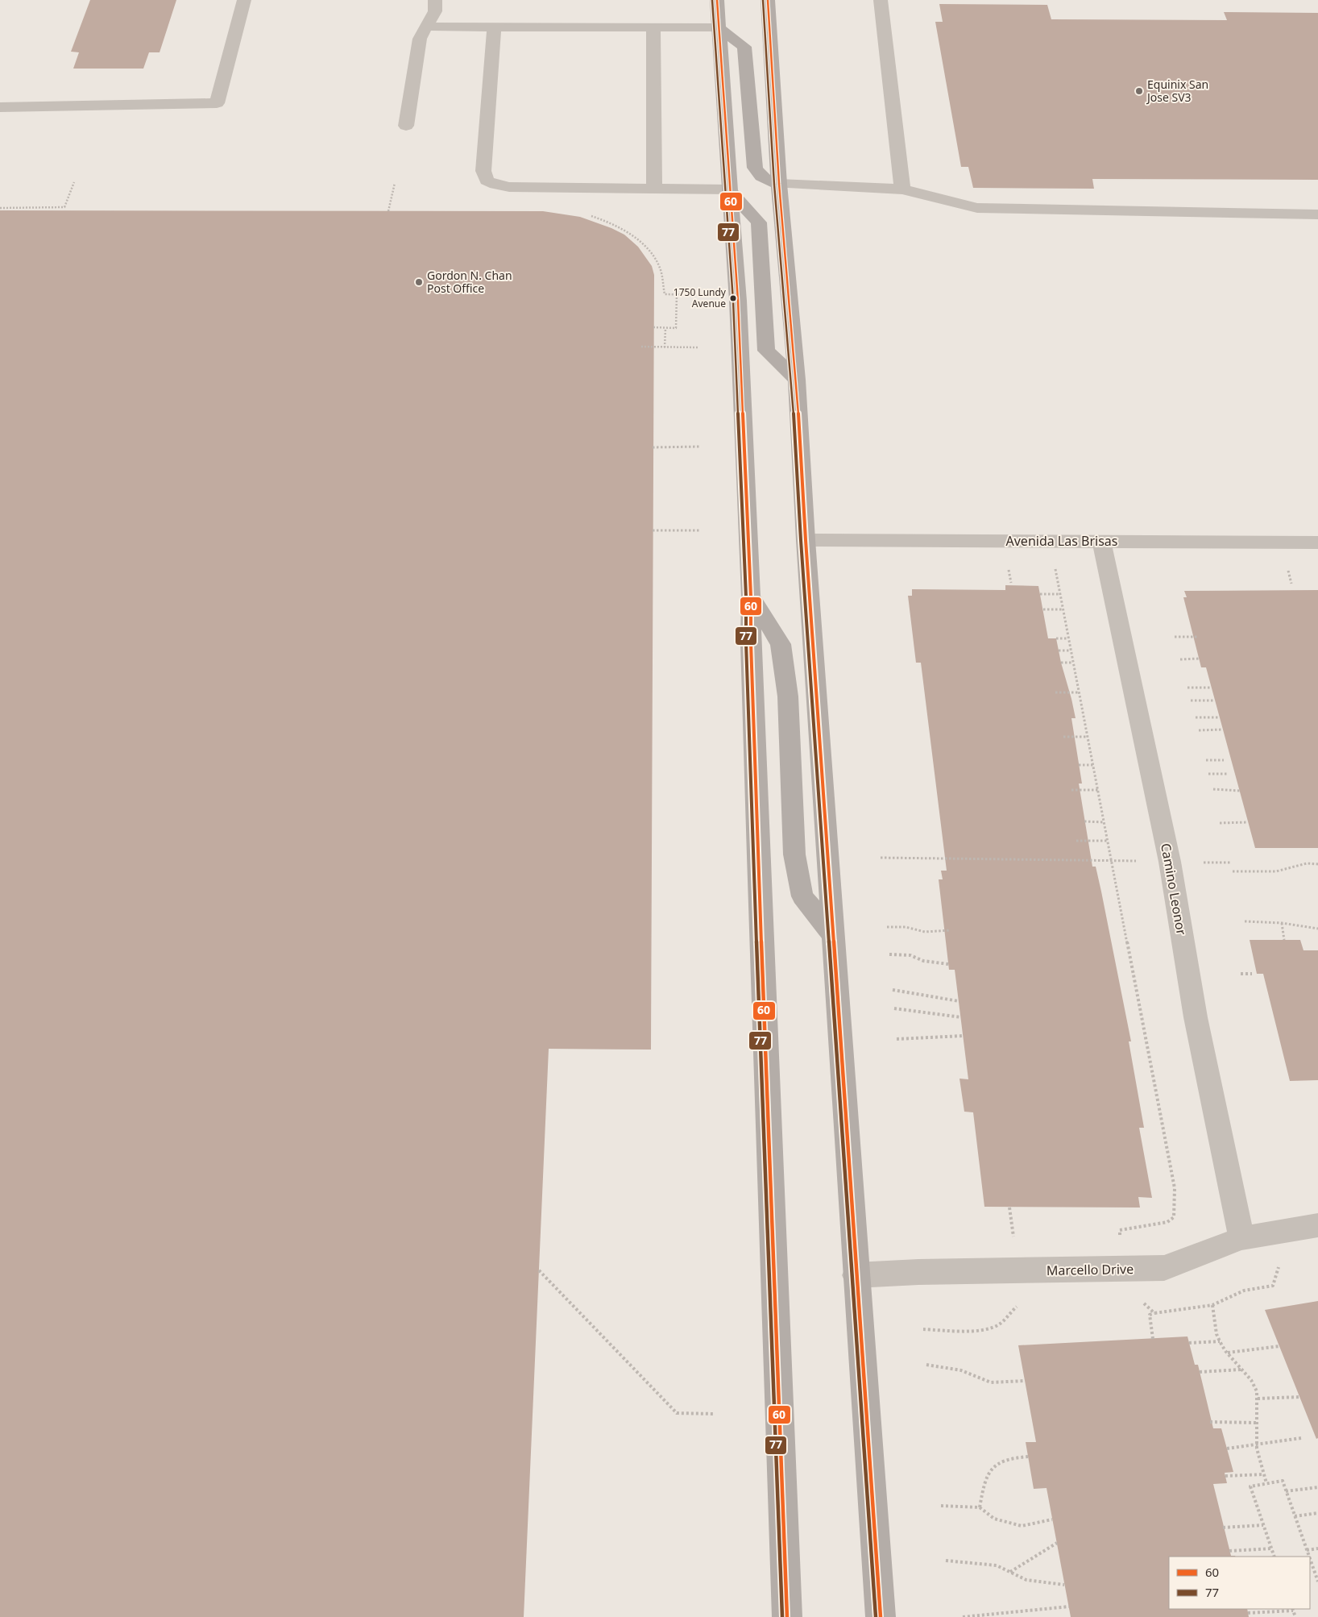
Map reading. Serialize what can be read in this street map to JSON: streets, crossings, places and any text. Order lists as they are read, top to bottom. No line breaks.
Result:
{"streets":{"street":["Avenida Las Brisas","Camino Leonor","Marcello Drive"]},"crossings":[["Avenida Las Brisas","Camino Leonor"],["Camino Leonor","Marcello Drive"]],"places":["Equinix San Jose SV3","Gordon N. Chan Post Office","1750 Lundy Avenue"],"lines":["transit line 60","transit line 77"],"legend":["60","77"]}
